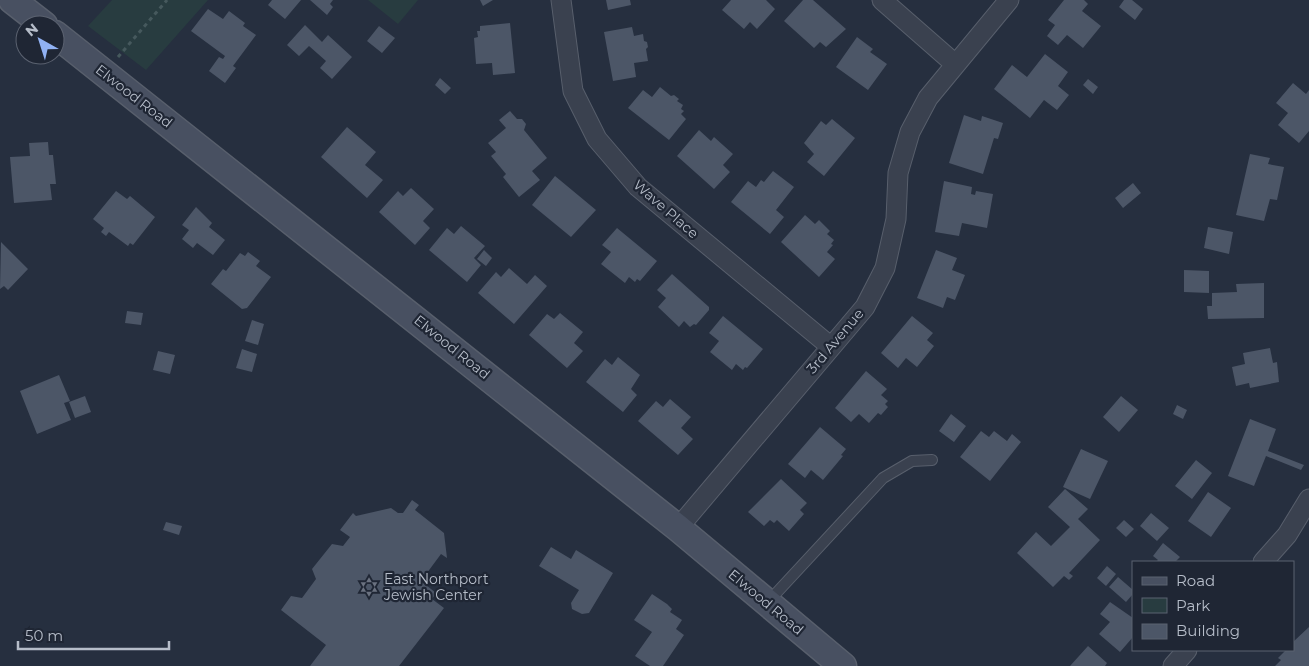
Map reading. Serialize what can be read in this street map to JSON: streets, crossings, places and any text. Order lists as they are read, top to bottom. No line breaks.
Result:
{"streets":{"main road":["Elwood Road"],"street":["Wave Place","3rd Avenue"]},"crossings":[["Elwood Road","3rd Avenue"],["Wave Place","3rd Avenue"]],"places":{"synagogue":["East Northport Jewish Center"]},"legend":["Road","Park","Building"],"scale_bar":"50 m","north":"top left"}
